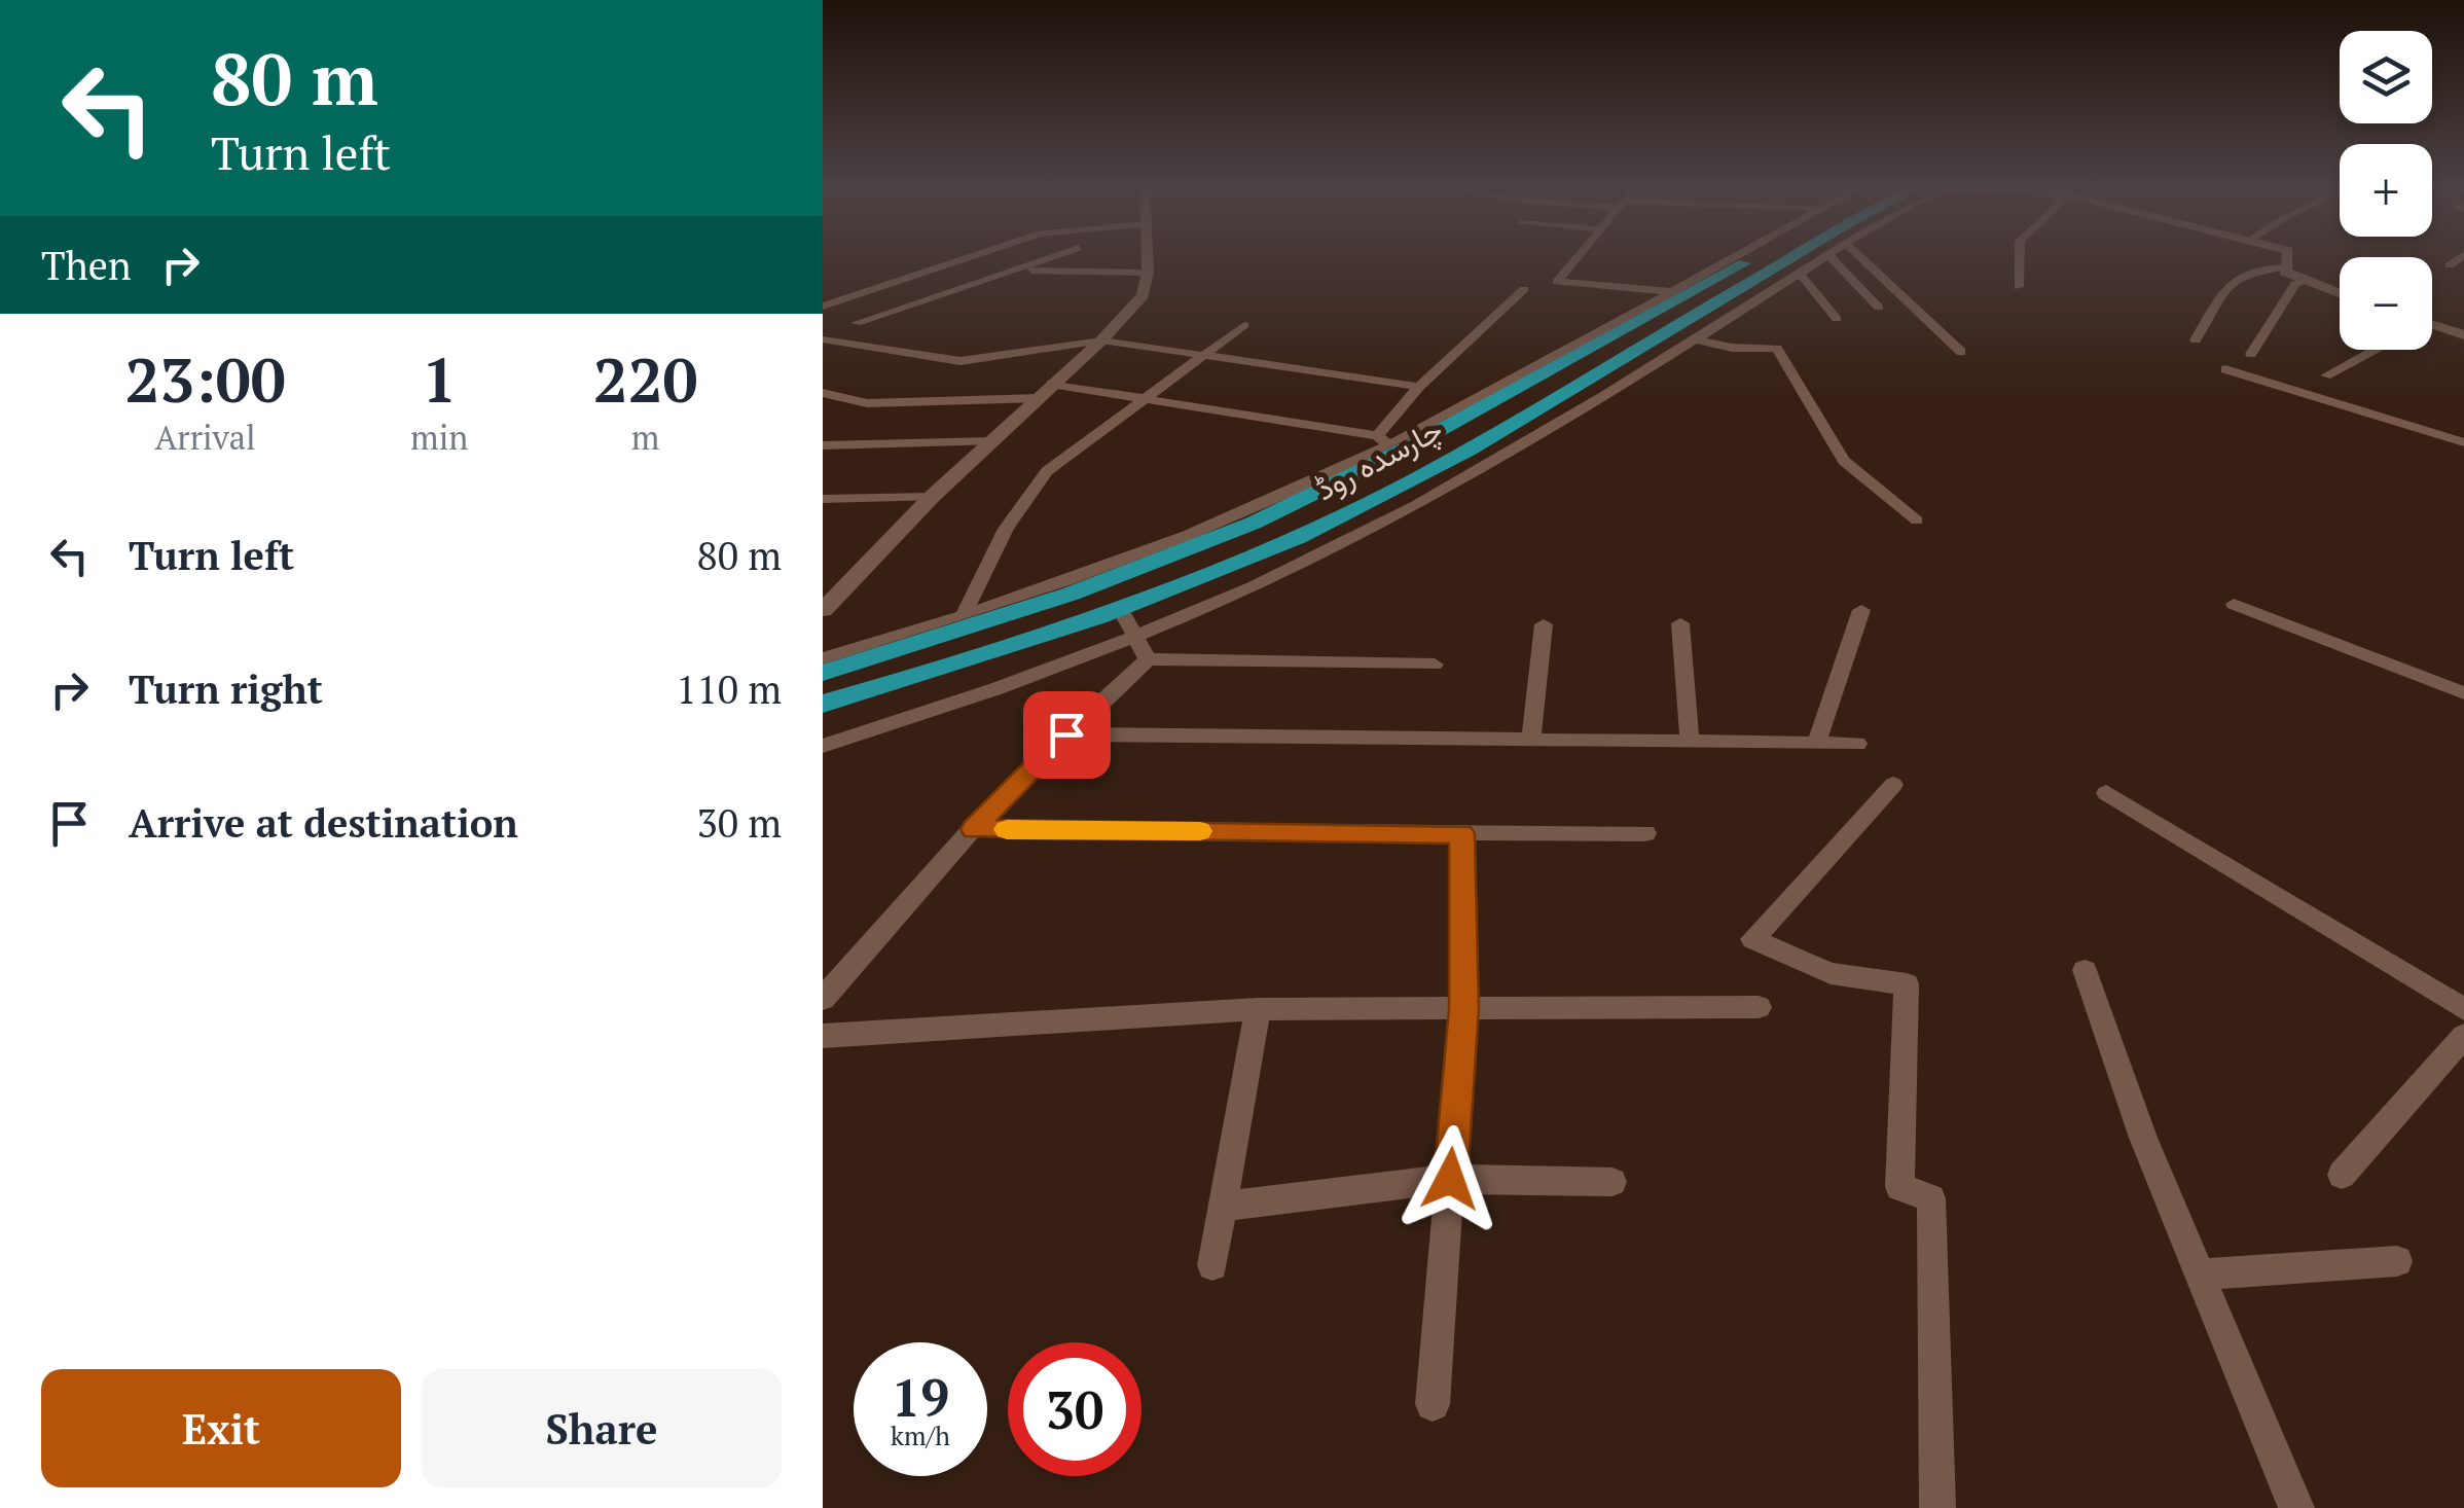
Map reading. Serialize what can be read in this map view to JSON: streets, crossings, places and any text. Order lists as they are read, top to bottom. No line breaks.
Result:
{"streets":{"highway":["چارسدہ روڈ"]},"page":{"turn":["80 m","Turn left"],"map_buttons":["+","−"],"then":"Then","eta":["23:00","Arrival","1","min","220","m"],"list":[{"name":"Turn left","value":"80 m"},{"name":"Turn right","value":"110 m"},{"name":"Arrive at destination","value":"30 m"}],"speed":"19 km/h","limit":"30","buttons":["Exit","Share"]}}
